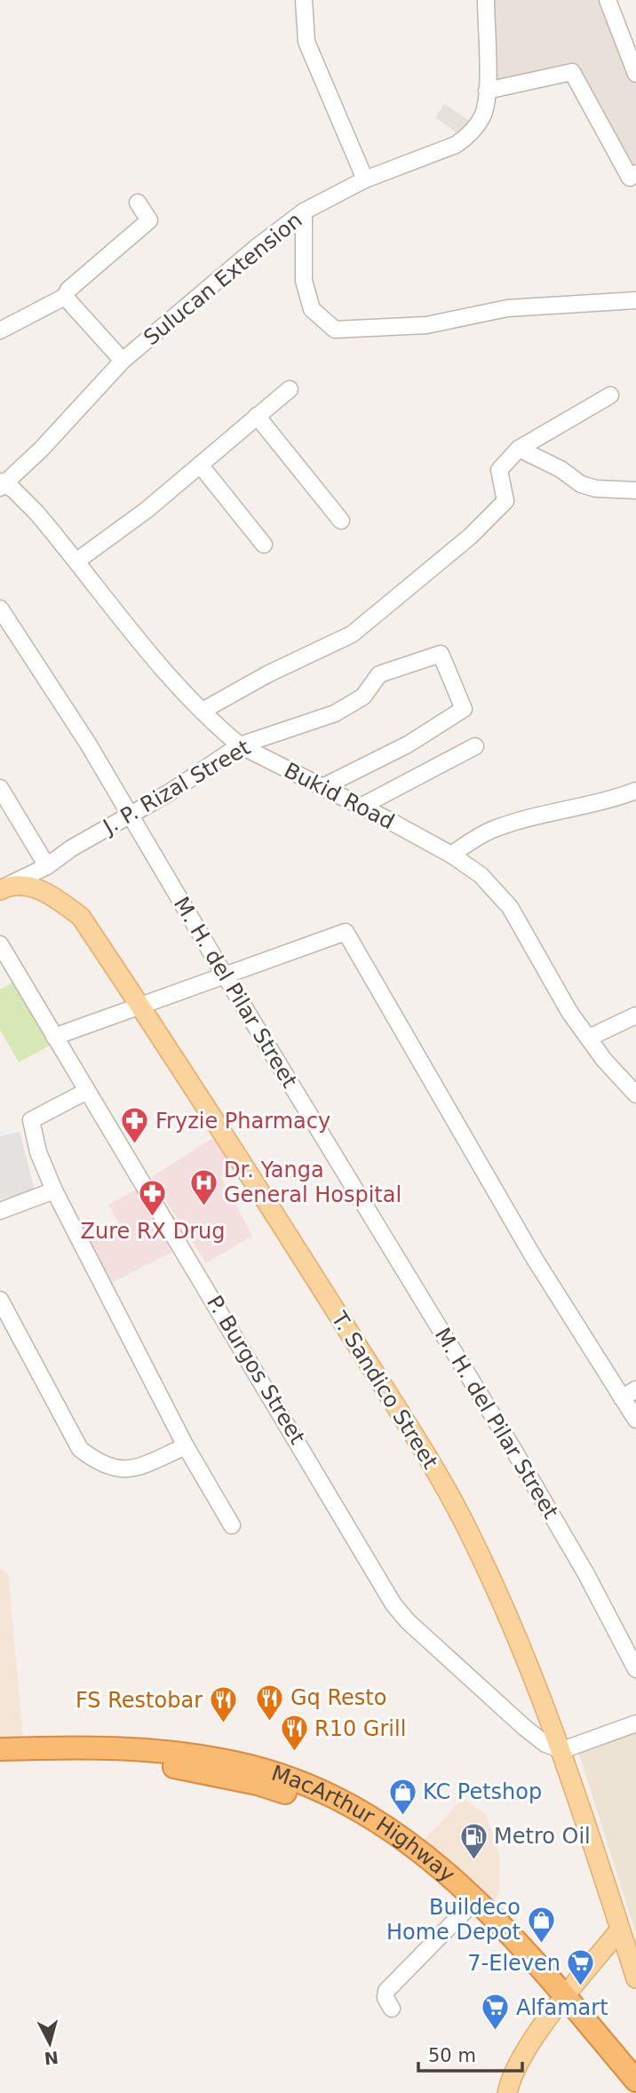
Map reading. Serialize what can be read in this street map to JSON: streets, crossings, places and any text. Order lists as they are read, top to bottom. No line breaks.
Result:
{"streets":{"highway":["MacArthur Highway"],"main road":["T. Sandico Street"],"street":["Sulucan Extension","J. P. Rizal Street","Bukid Road","M. H. del Pilar Street","P. Burgos Street"]},"crossings":[["Sulucan Extension","Bukid Road"],["J. P. Rizal Street","Bukid Road"],["J. P. Rizal Street","M. H. del Pilar Street"],["J. P. Rizal Street","T. Sandico Street"],["P. Burgos Street","T. Sandico Street"]],"places":{"pharmacy":["Fryzie Pharmacy","Zure RX Drug"],"hospital":["Dr. Yanga General Hospital"],"restaurant":["Gq Resto","FS Restobar","R10 Grill"],"shop":["KC Petshop","Buildeco Home Depot"],"fuel station":["Metro Oil"],"supermarket":["7-Eleven","Alfamart"]},"scale_bar":"50 m","north":"bottom"}
